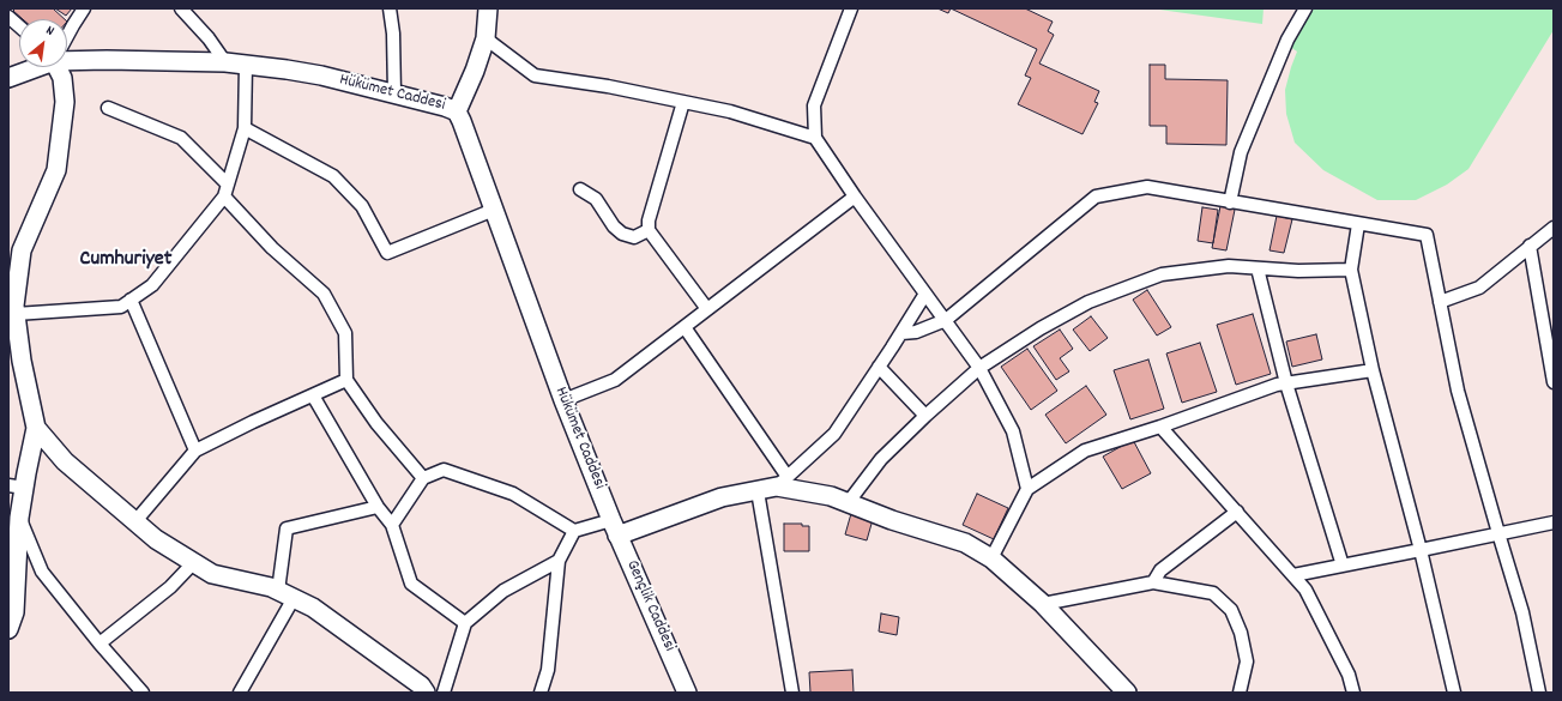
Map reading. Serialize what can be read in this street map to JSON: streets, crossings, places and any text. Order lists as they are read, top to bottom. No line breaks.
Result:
{"streets":{"street":["Hükümet Caddesi","Gençlik Caddesi"]},"crossings":[["Hükümet Caddesi","Gençlik Caddesi"]],"districts":["Cumhuriyet"],"north":"top right"}
